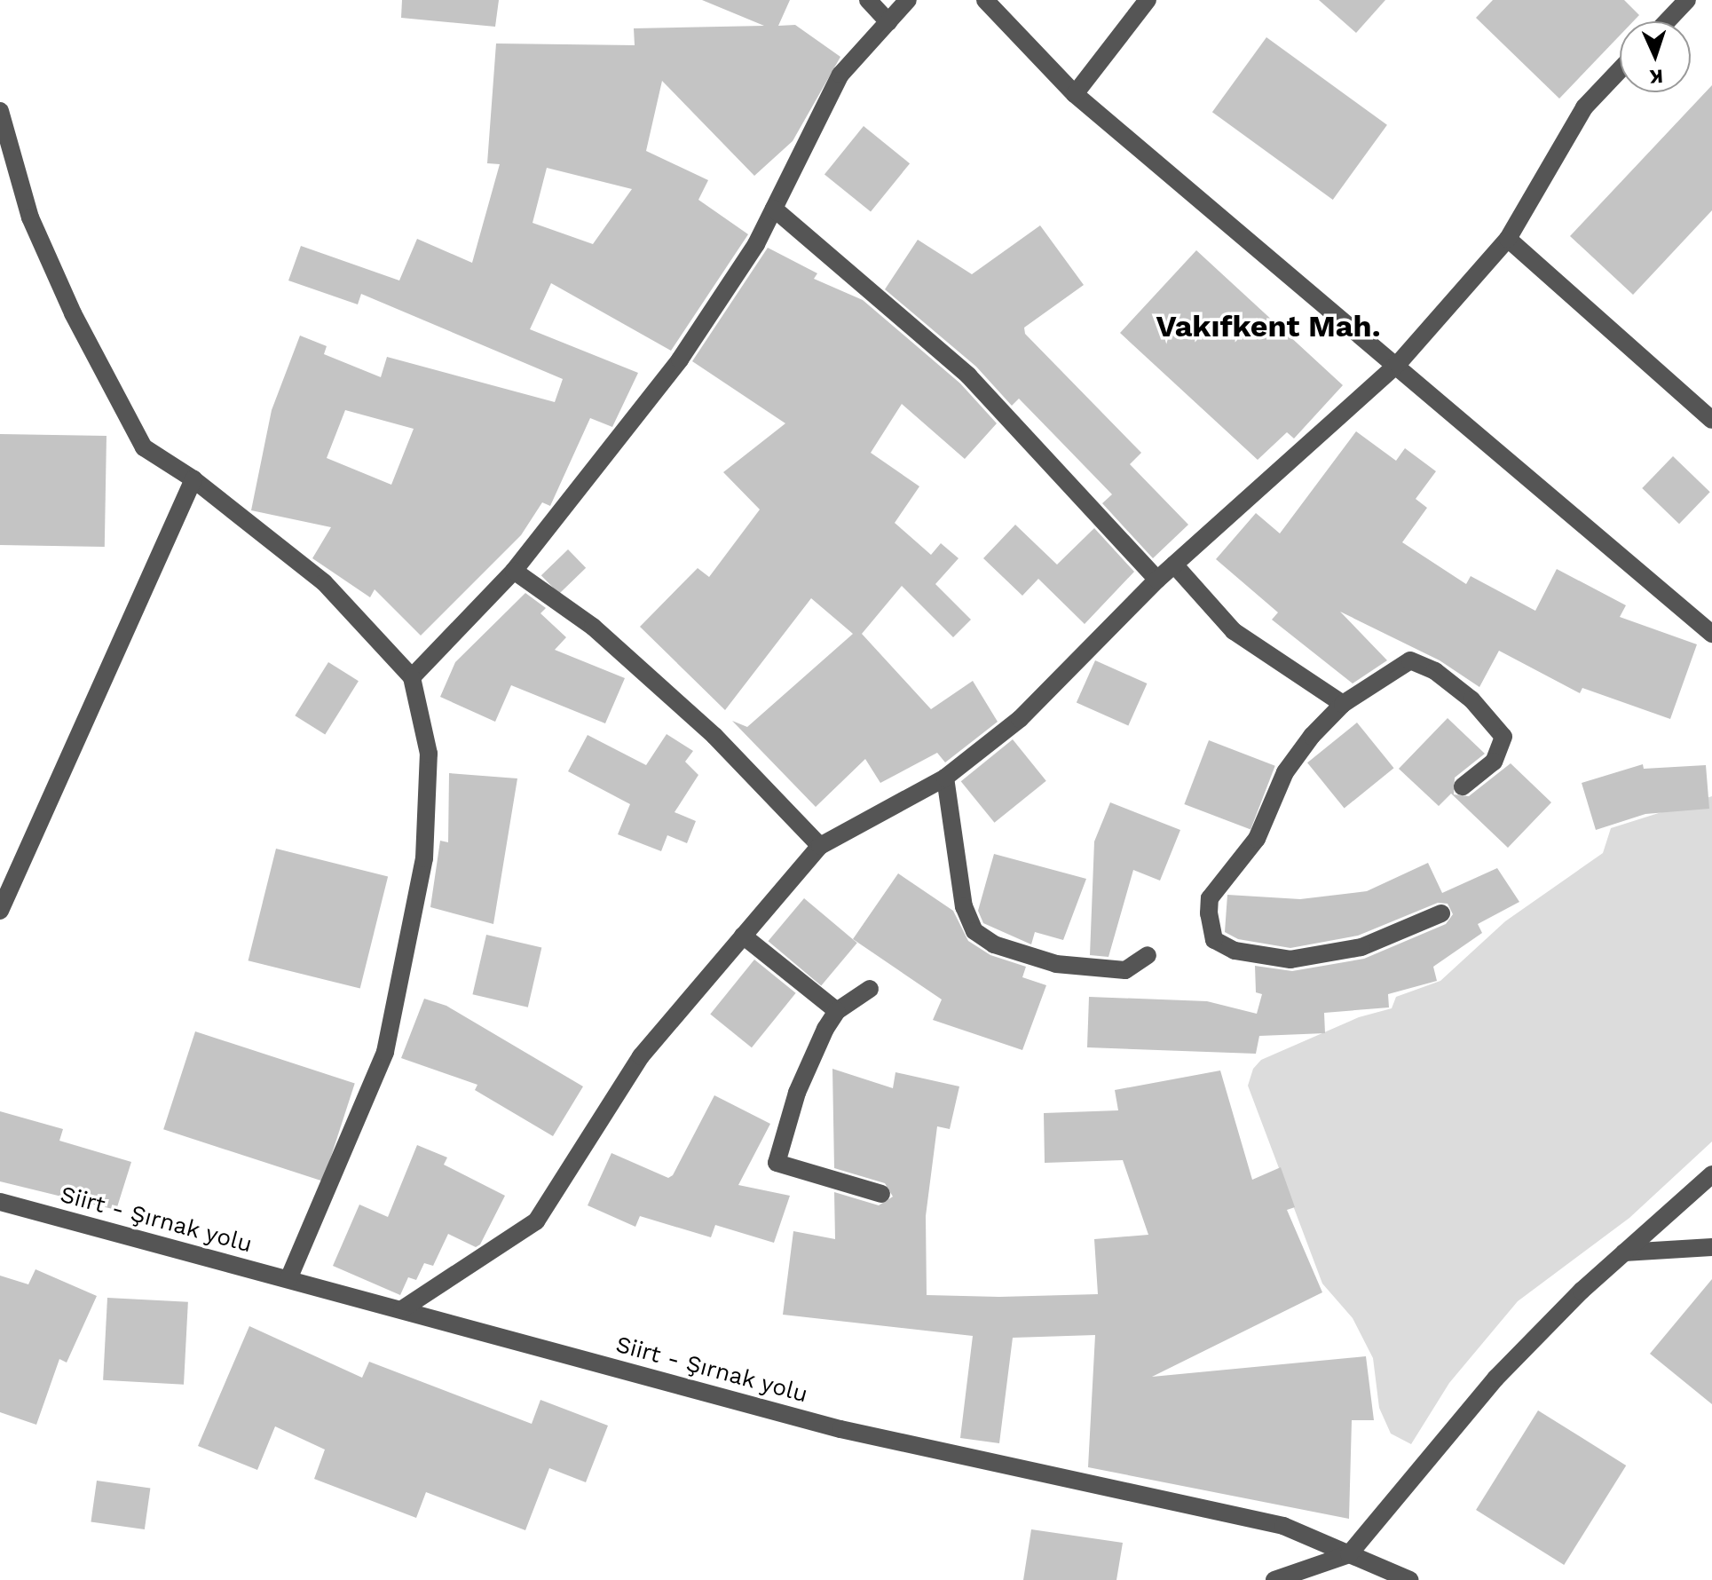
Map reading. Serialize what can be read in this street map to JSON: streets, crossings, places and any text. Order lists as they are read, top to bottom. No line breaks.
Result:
{"streets":{"street":["Siirt - Şırnak yolu"]},"districts":["Vakıfkent Mah."],"north":"bottom"}
